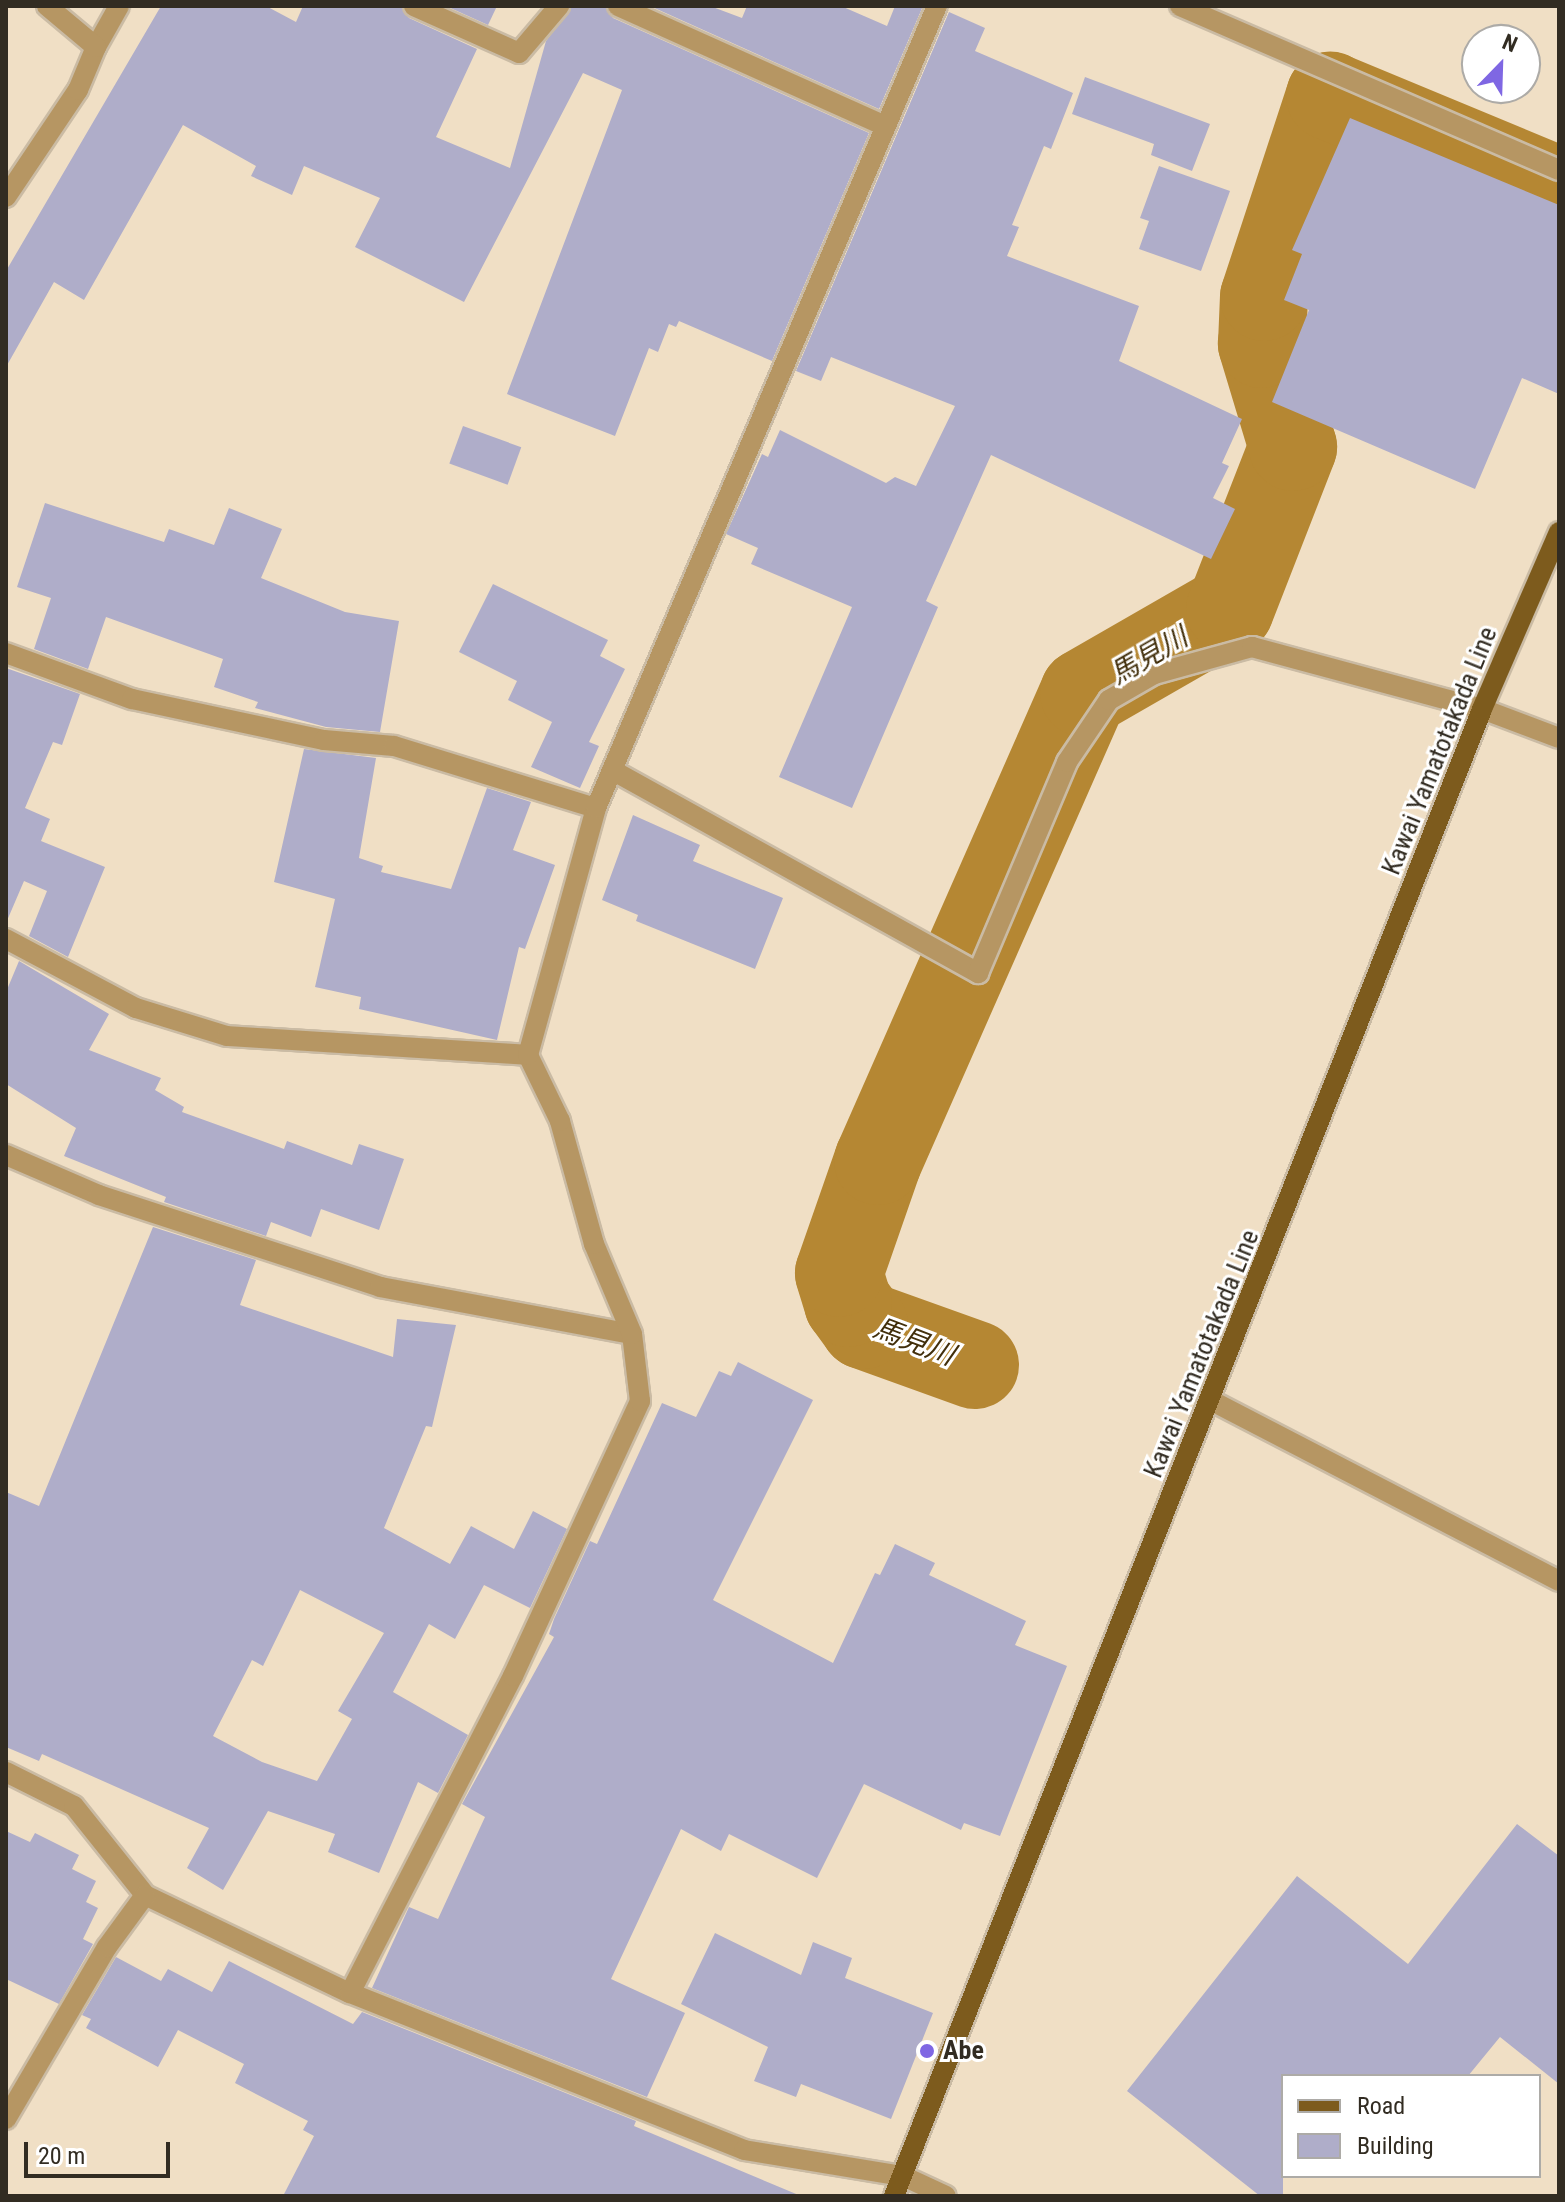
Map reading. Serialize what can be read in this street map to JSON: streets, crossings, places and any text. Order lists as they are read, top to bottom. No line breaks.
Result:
{"streets":{"main road":["Kawai Yamatotakada Line"]},"water":["馬見川"],"places":["Abe"],"legend":["Road","Building"],"scale_bar":"20 m","north":"top right"}
